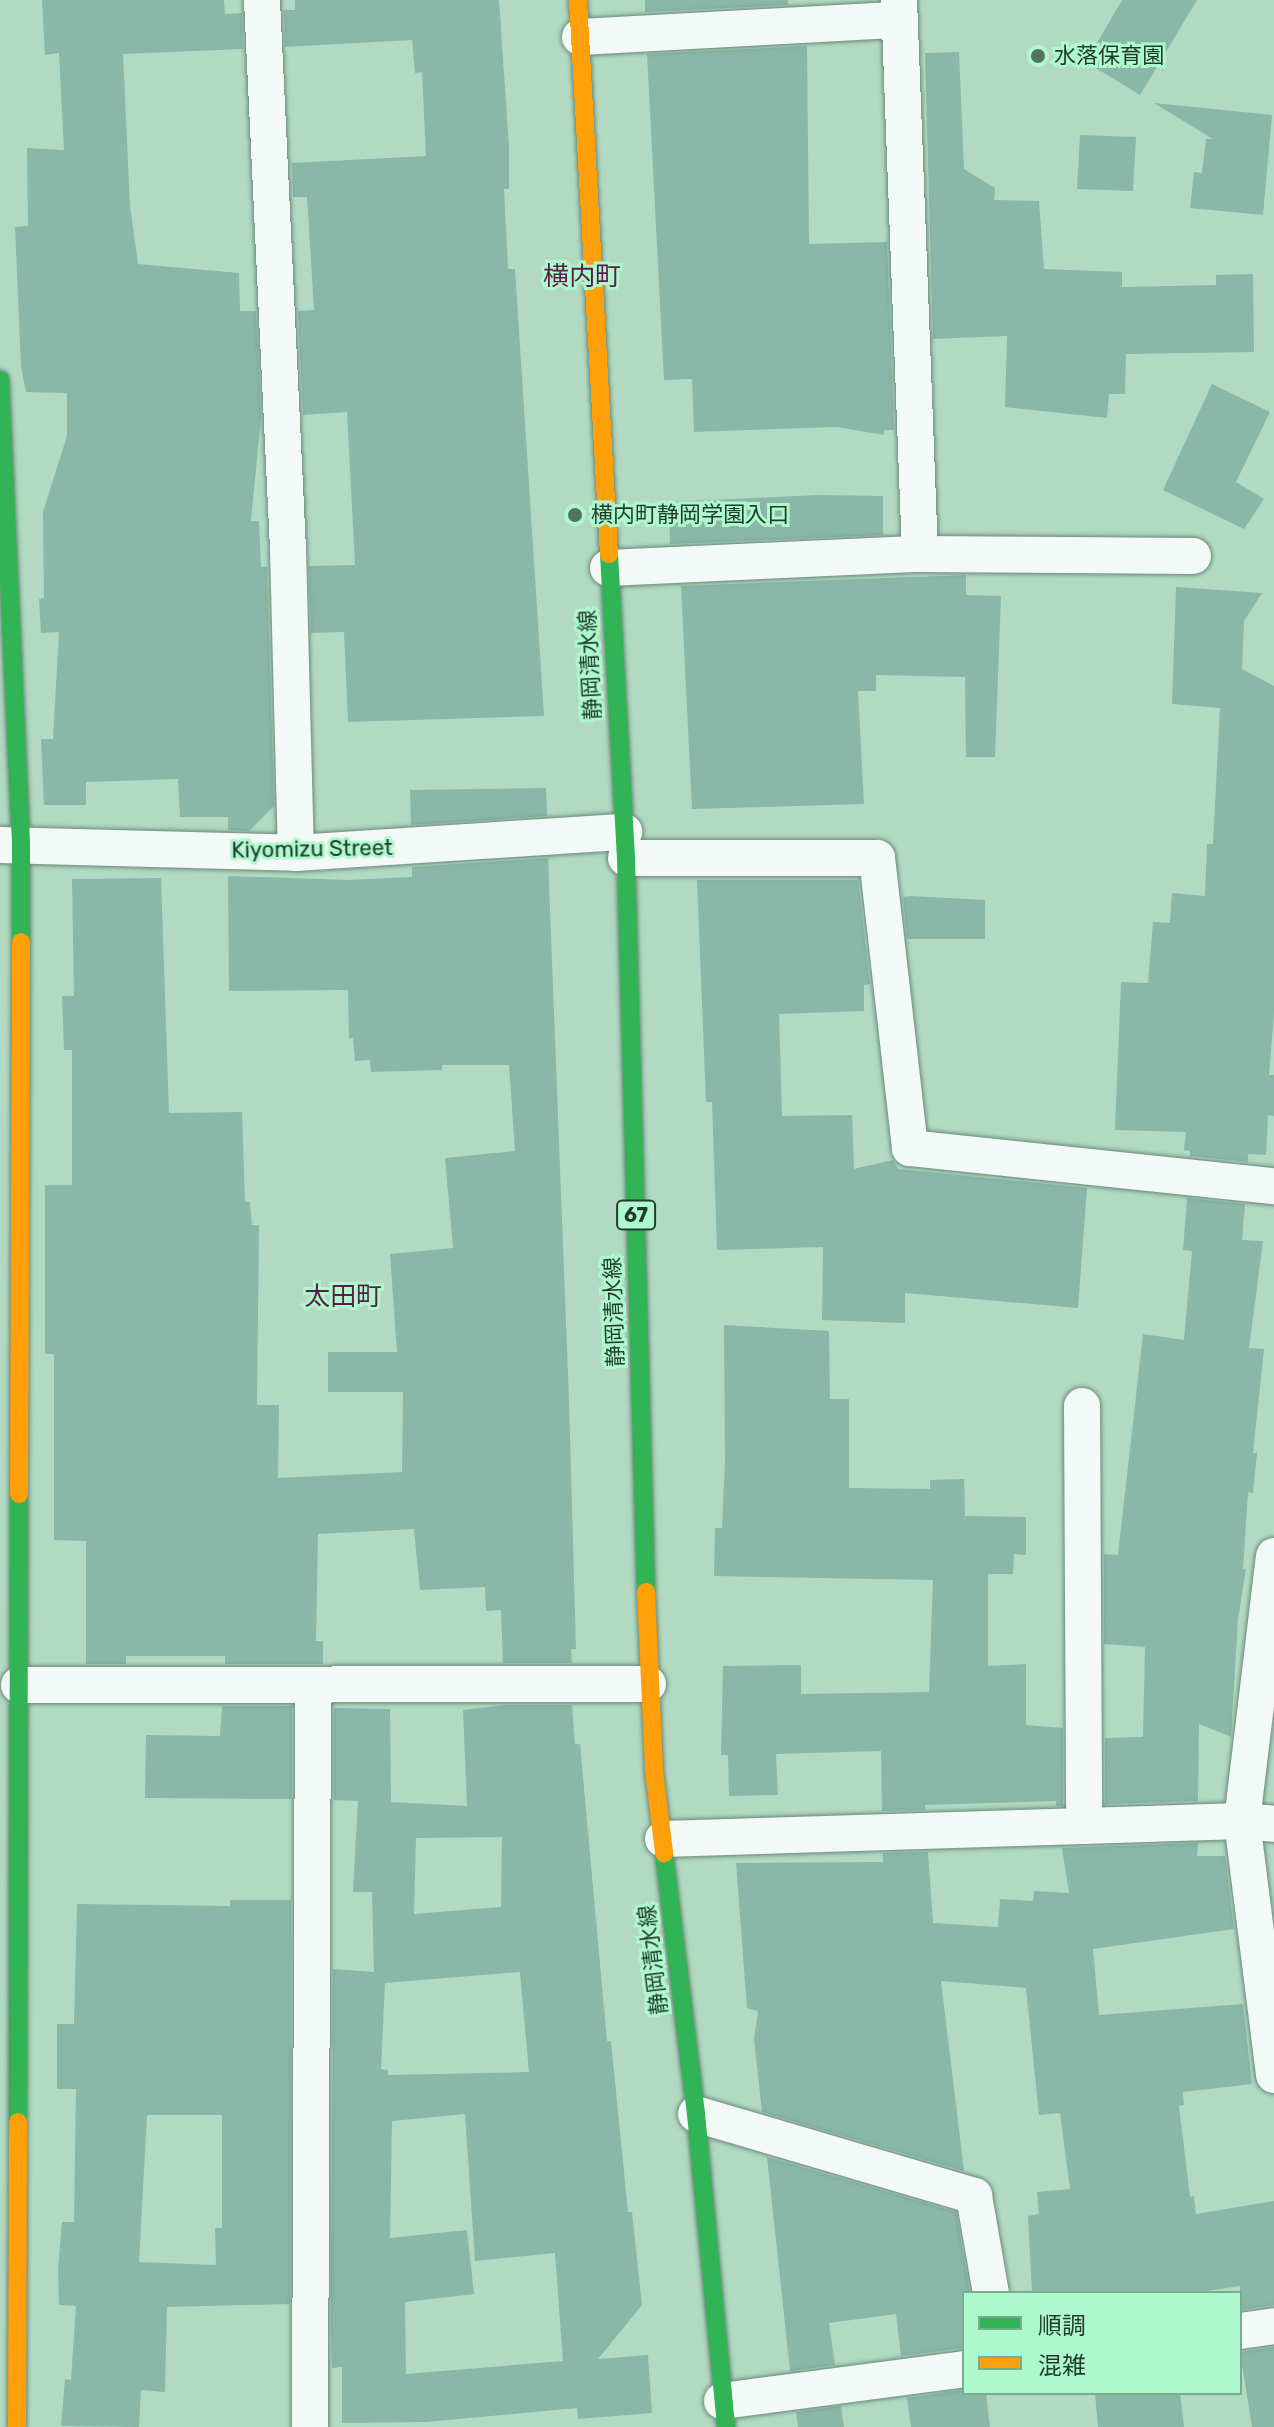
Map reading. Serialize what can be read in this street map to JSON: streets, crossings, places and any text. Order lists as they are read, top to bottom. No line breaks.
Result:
{"streets":{"main road":["静岡清水線","67"],"street":["Kiyomizu Street"]},"crossings":[["静岡清水線","Kiyomizu Street"]],"districts":["横内町","太田町"],"places":["水落保育園","横内町静岡学園入口"],"legend":["順調","混雑"]}
